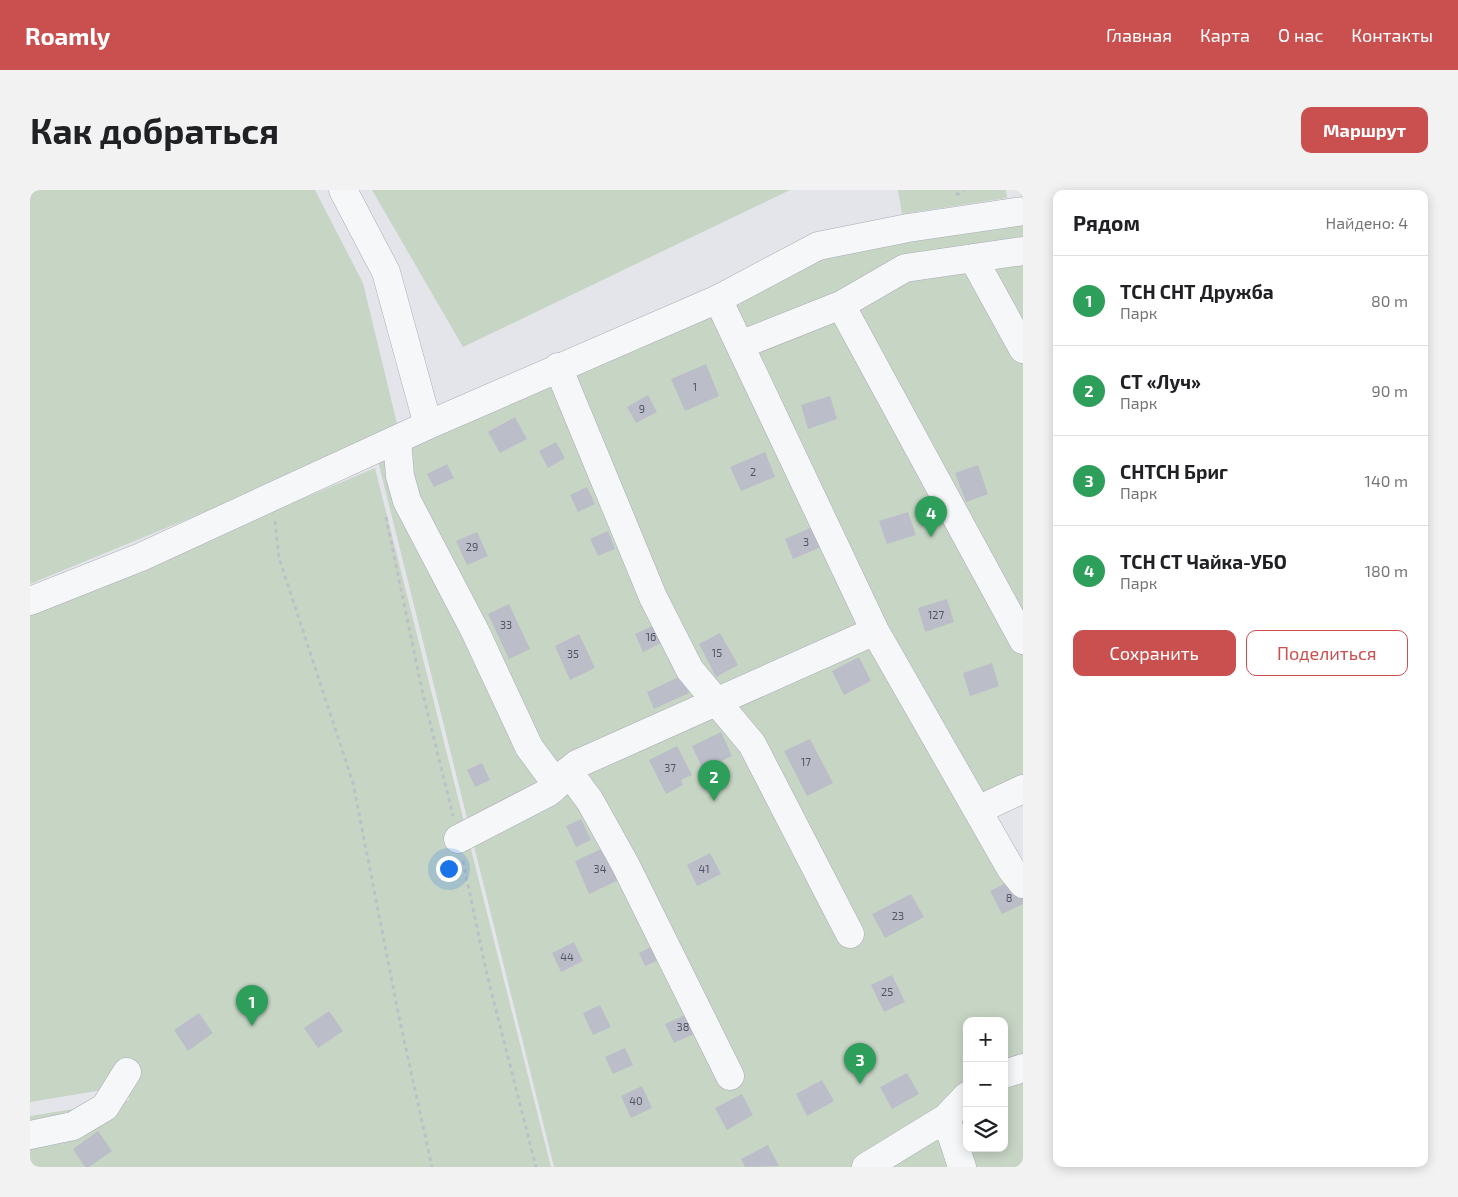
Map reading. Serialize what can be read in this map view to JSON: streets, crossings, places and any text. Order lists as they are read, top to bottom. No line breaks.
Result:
{"house_numbers":["1","9","2","3","29","127","33","16","15","35","17","37","34","41","8","23","44","25","38","40"],"page":{"header":"Roamly","nav":["Главная","Карта","О нас","Контакты"],"buttons":["Маршрут",["Сохранить","Поделиться"]],"title":"Как добраться","heading":["Рядом","Найдено: 4"],"list":[{"mark":"1","name":"ТСН СНТ Дружба","note":"Парк","value":"80 m"},{"mark":"2","name":"СТ «Луч»","note":"Парк","value":"90 m"},{"mark":"3","name":"СНТСН Бриг","note":"Парк","value":"140 m"},{"mark":"4","name":"ТСН СТ Чайка-УБО","note":"Парк","value":"180 m"}],"pins":["4","2","1","3"],"map_buttons":["+","−"]}}
